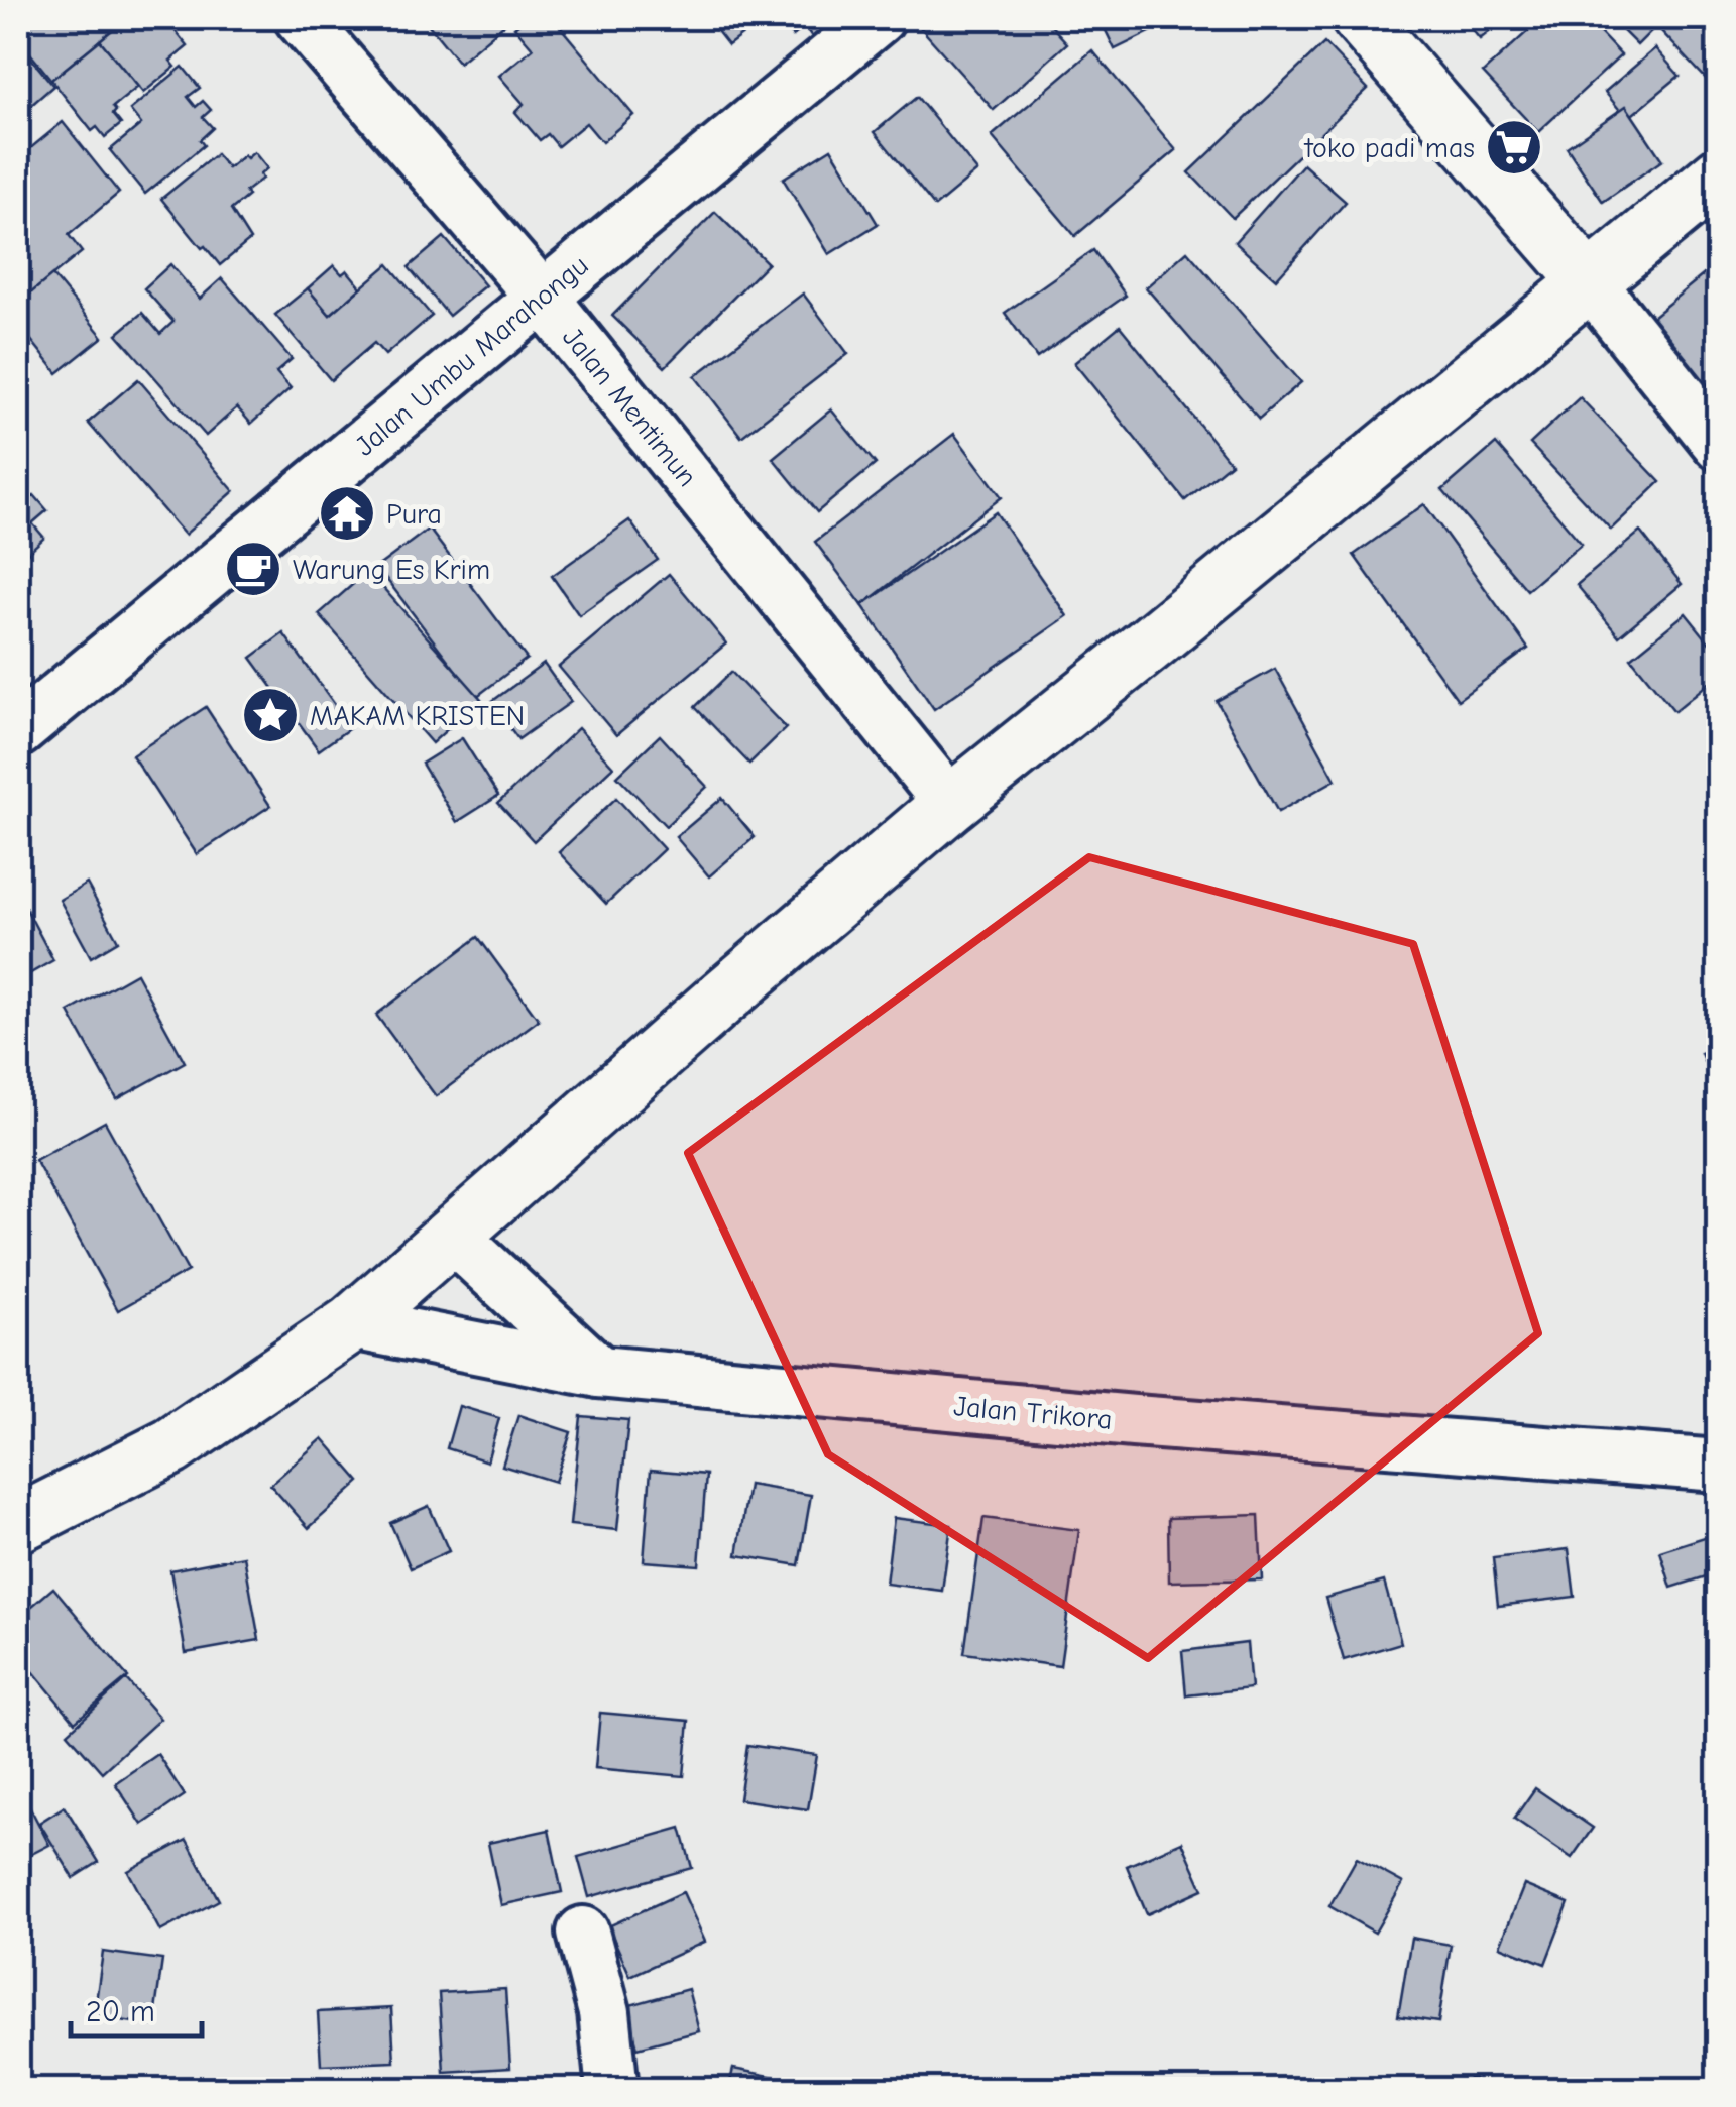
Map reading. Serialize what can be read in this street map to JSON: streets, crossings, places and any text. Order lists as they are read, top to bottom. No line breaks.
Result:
{"streets":{"street":["Jalan Umbu Marahongu","Jalan Mentimun","Jalan Trikora"]},"crossings":[["Jalan Umbu Marahongu","Jalan Mentimun"]],"places":{"supermarket":["toko padi mas"],"temple":["Pura"],"cafe":["Warung Es Krim"],"place":["MAKAM KRISTEN"]},"scale_bar":"20 m"}
